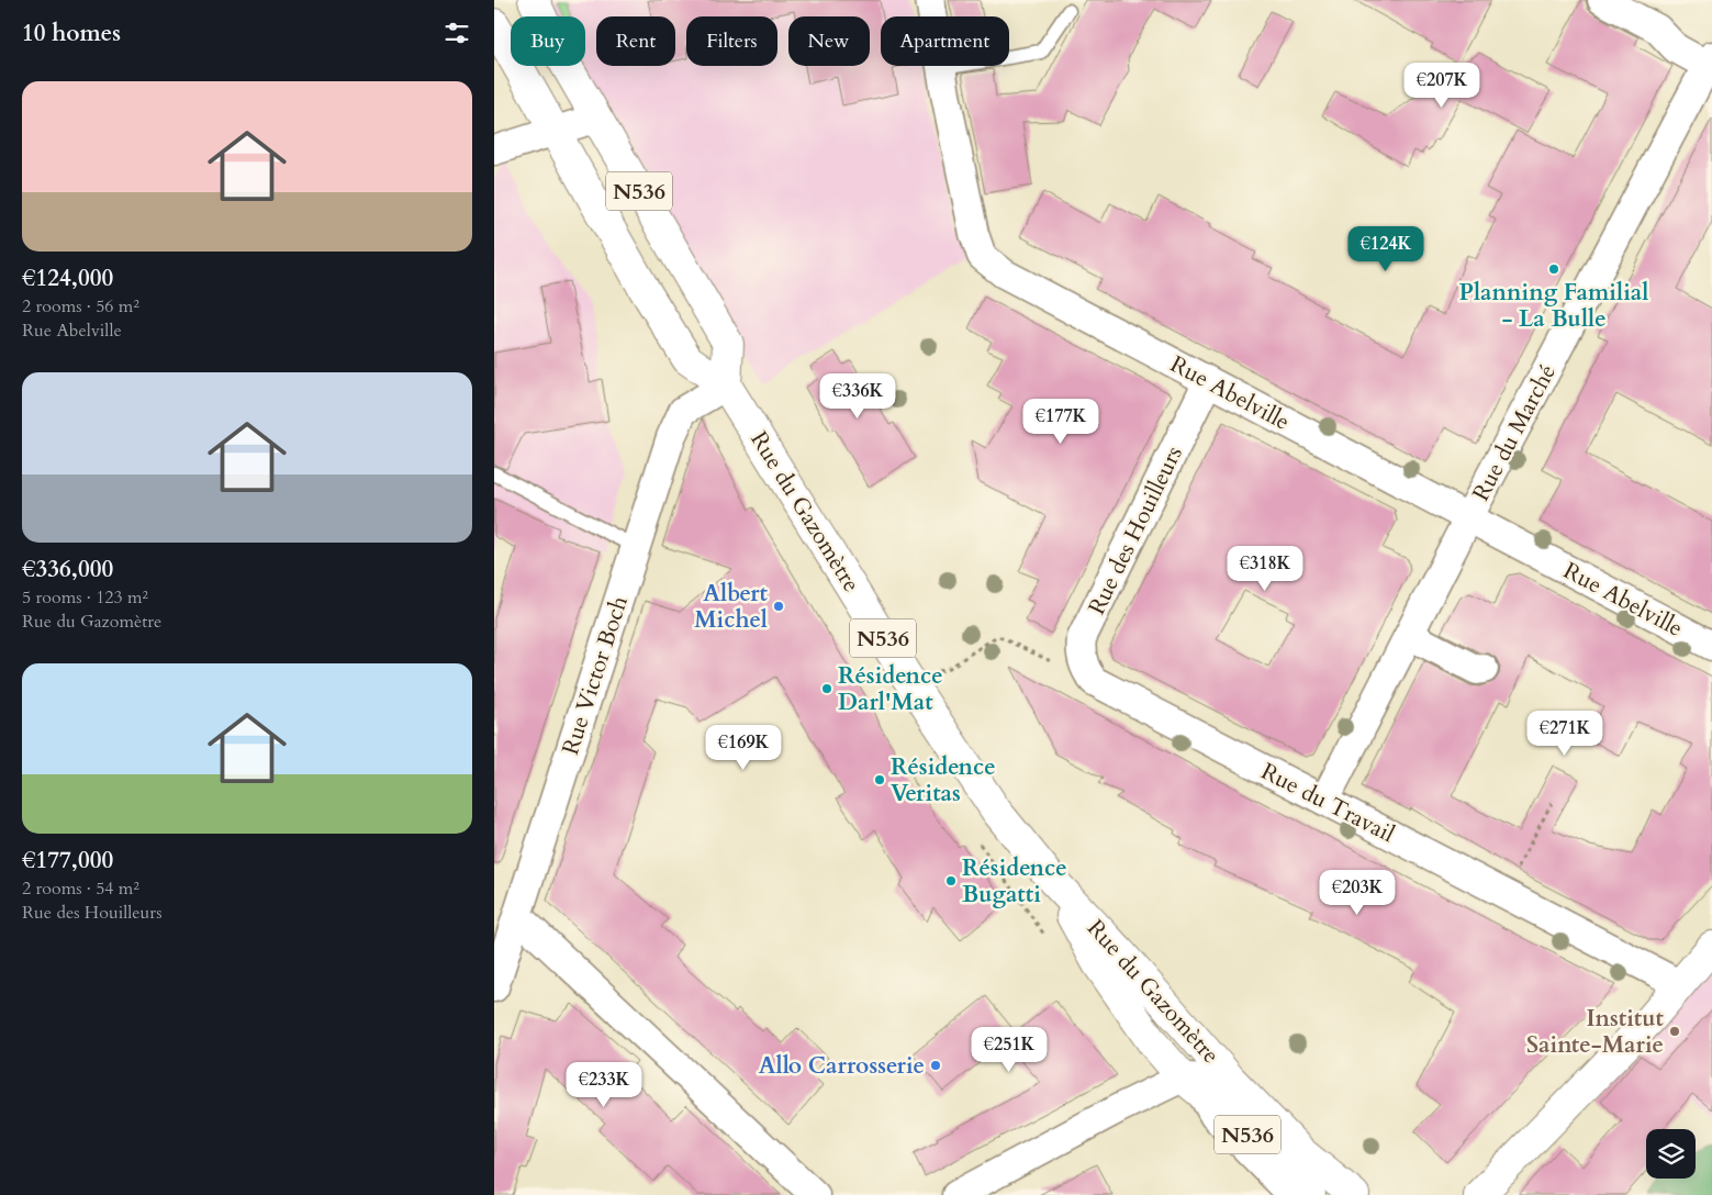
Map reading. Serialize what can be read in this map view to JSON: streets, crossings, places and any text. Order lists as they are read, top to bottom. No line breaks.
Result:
{"streets":{"main road":["N536","Rue du Gazomètre"],"street":["Rue Abelville","Rue du Marché","Rue des Houilleurs","Rue Victor Boch","Rue du Travail"]},"crossings":[["N536","Rue du Gazomètre"],["N536","Rue Victor Boch"],["Rue Abelville","Rue du Marché"],["Rue Abelville","Rue des Houilleurs"],["Rue du Marché","Rue du Travail"],["Rue du Gazomètre","Rue Victor Boch"],["Rue des Houilleurs","Rue du Travail"]],"places":["Planning Familial - La Bulle","Albert Michel","Résidence Darl'Mat","Résidence Veritas","Résidence Bugatti","Institut Sainte-Marie","Allo Carrosserie"],"page":{"heading":"10 homes","chip":["Buy","Rent","Filters","New","Apartment"],"price":["€207K","€124K","€336K","€177K","€318K","€271K","€169K","€203K","€251K","€233K"],"list":[{"name":"€124,000","note":"2 rooms · 56 m² · Rue Abelville"},{"name":"€336,000","note":"5 rooms · 123 m² · Rue du Gazomètre"},{"name":"€177,000","note":"2 rooms · 54 m² · Rue des Houilleurs"}]}}
